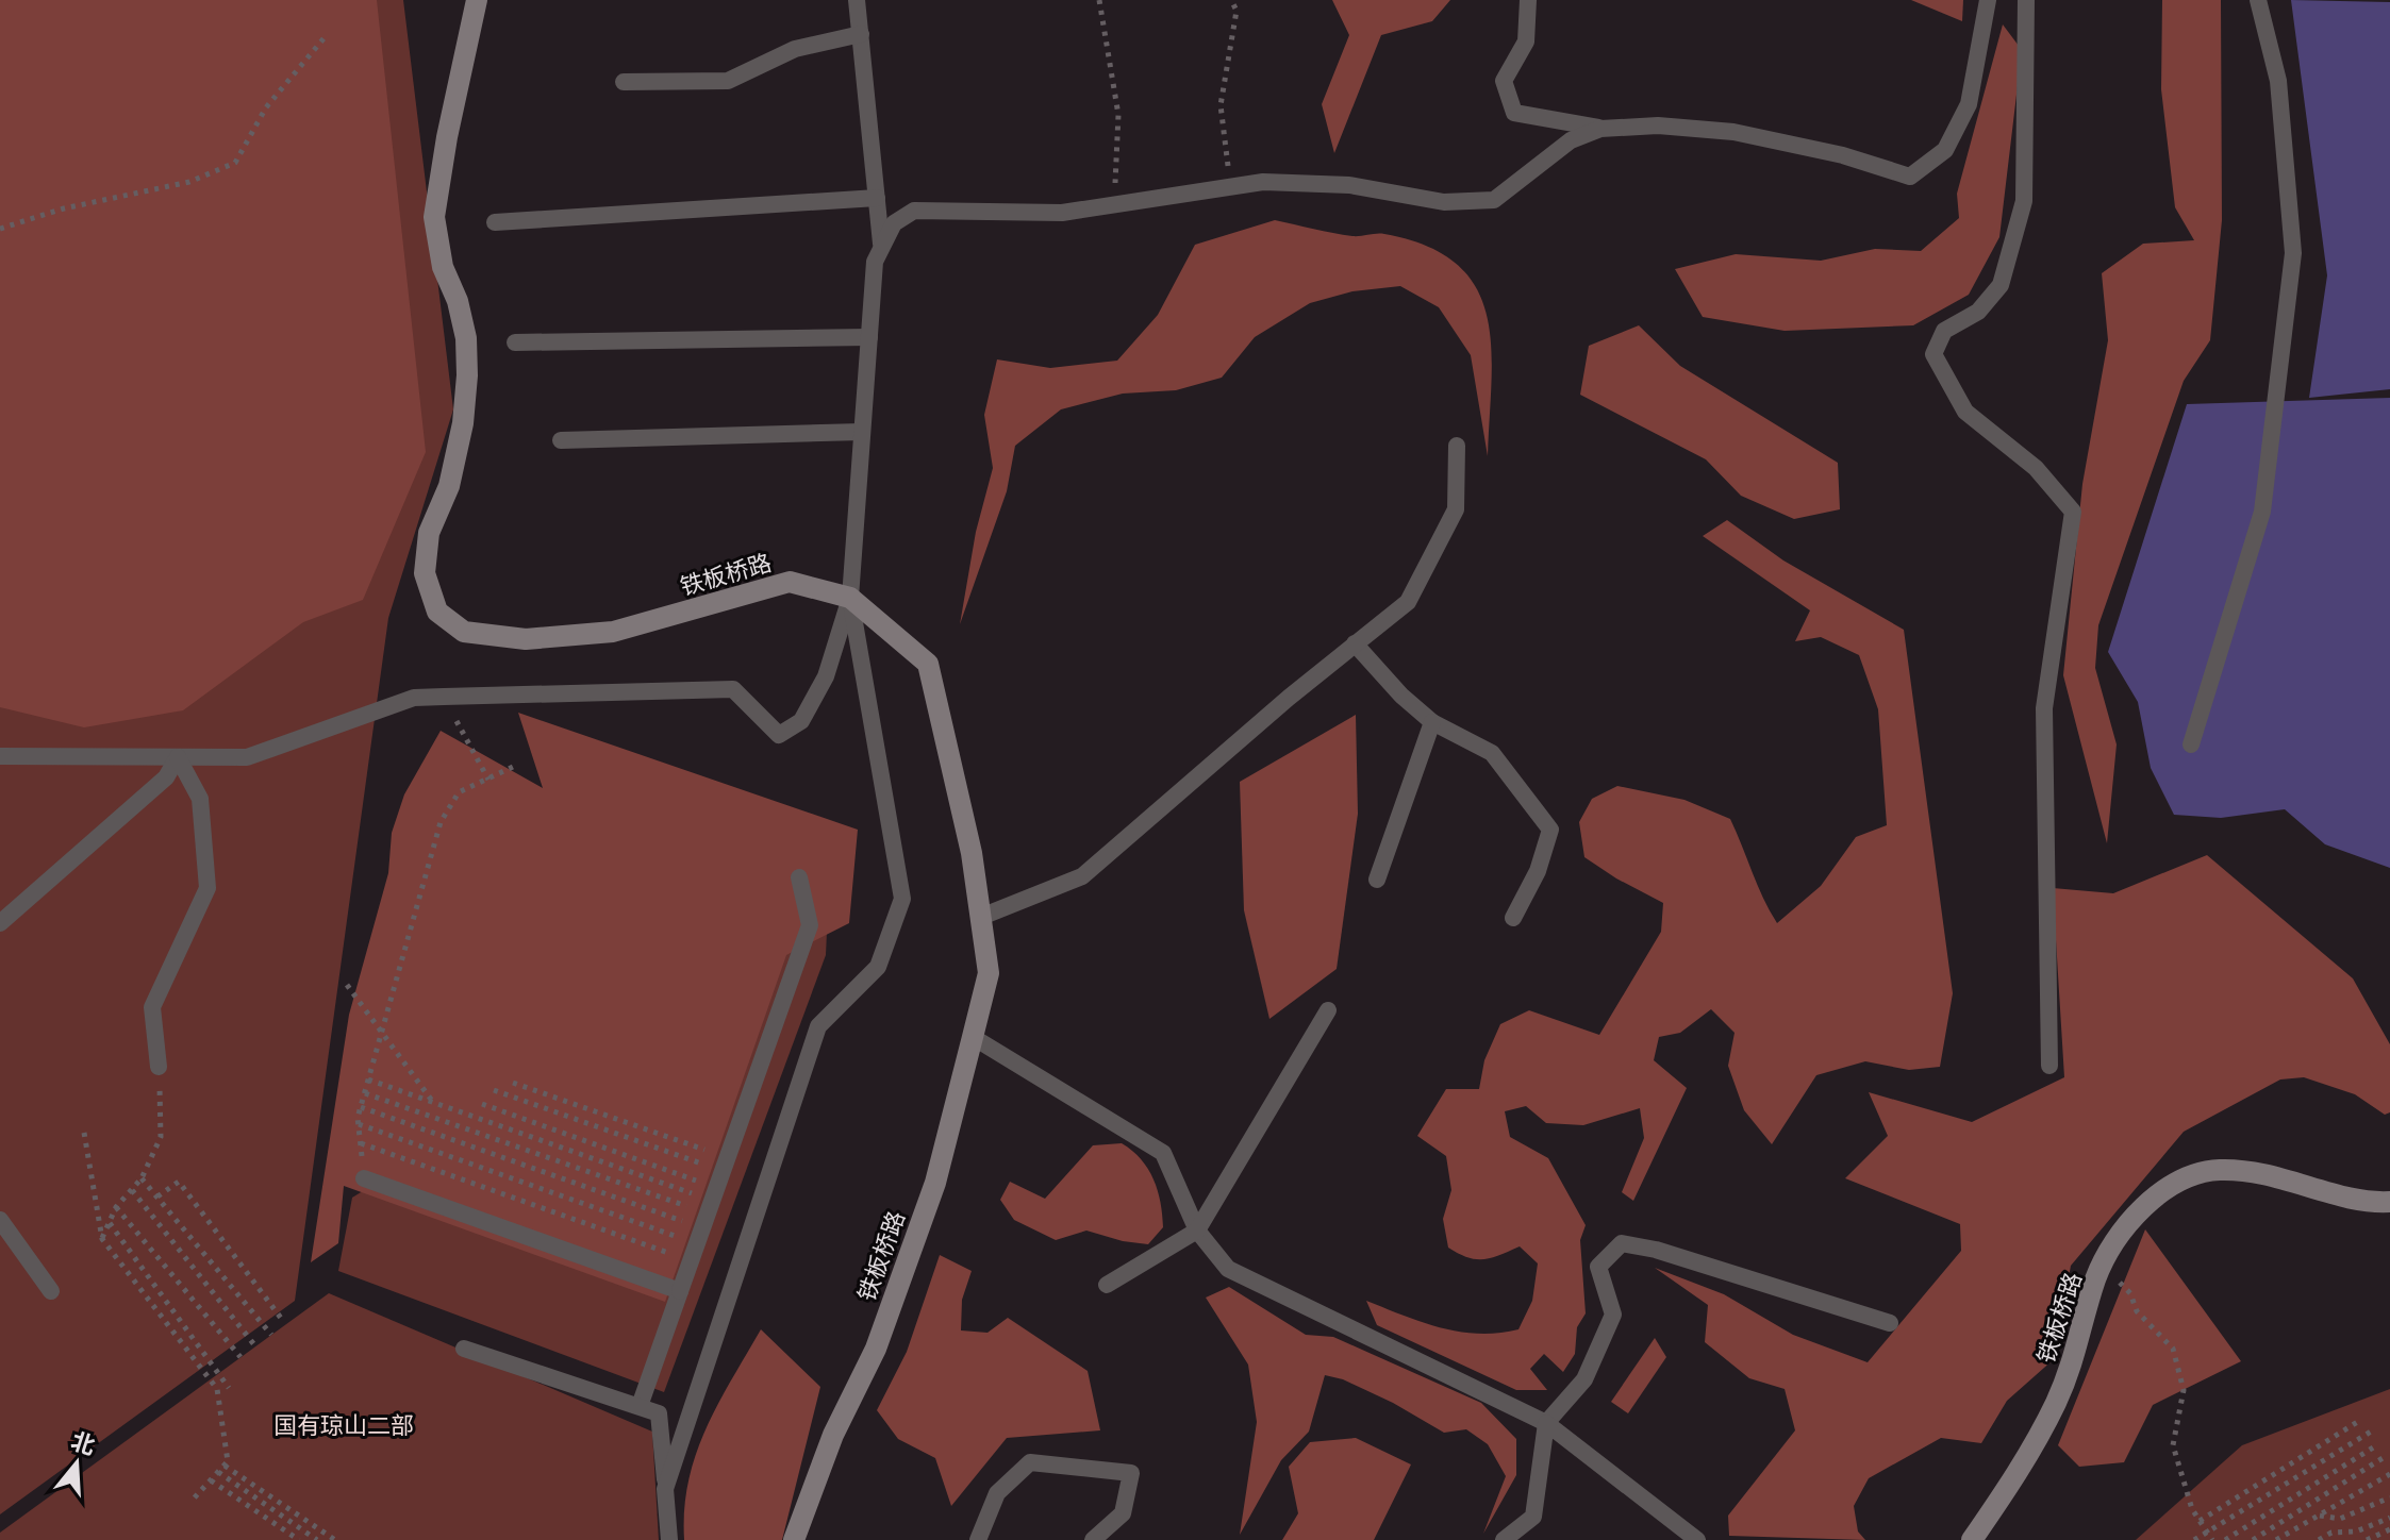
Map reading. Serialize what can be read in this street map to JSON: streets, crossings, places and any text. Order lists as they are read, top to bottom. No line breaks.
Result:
{"streets":{"street":["铁板桥路"]},"parks":["国有琼山二部"],"north":"top"}
